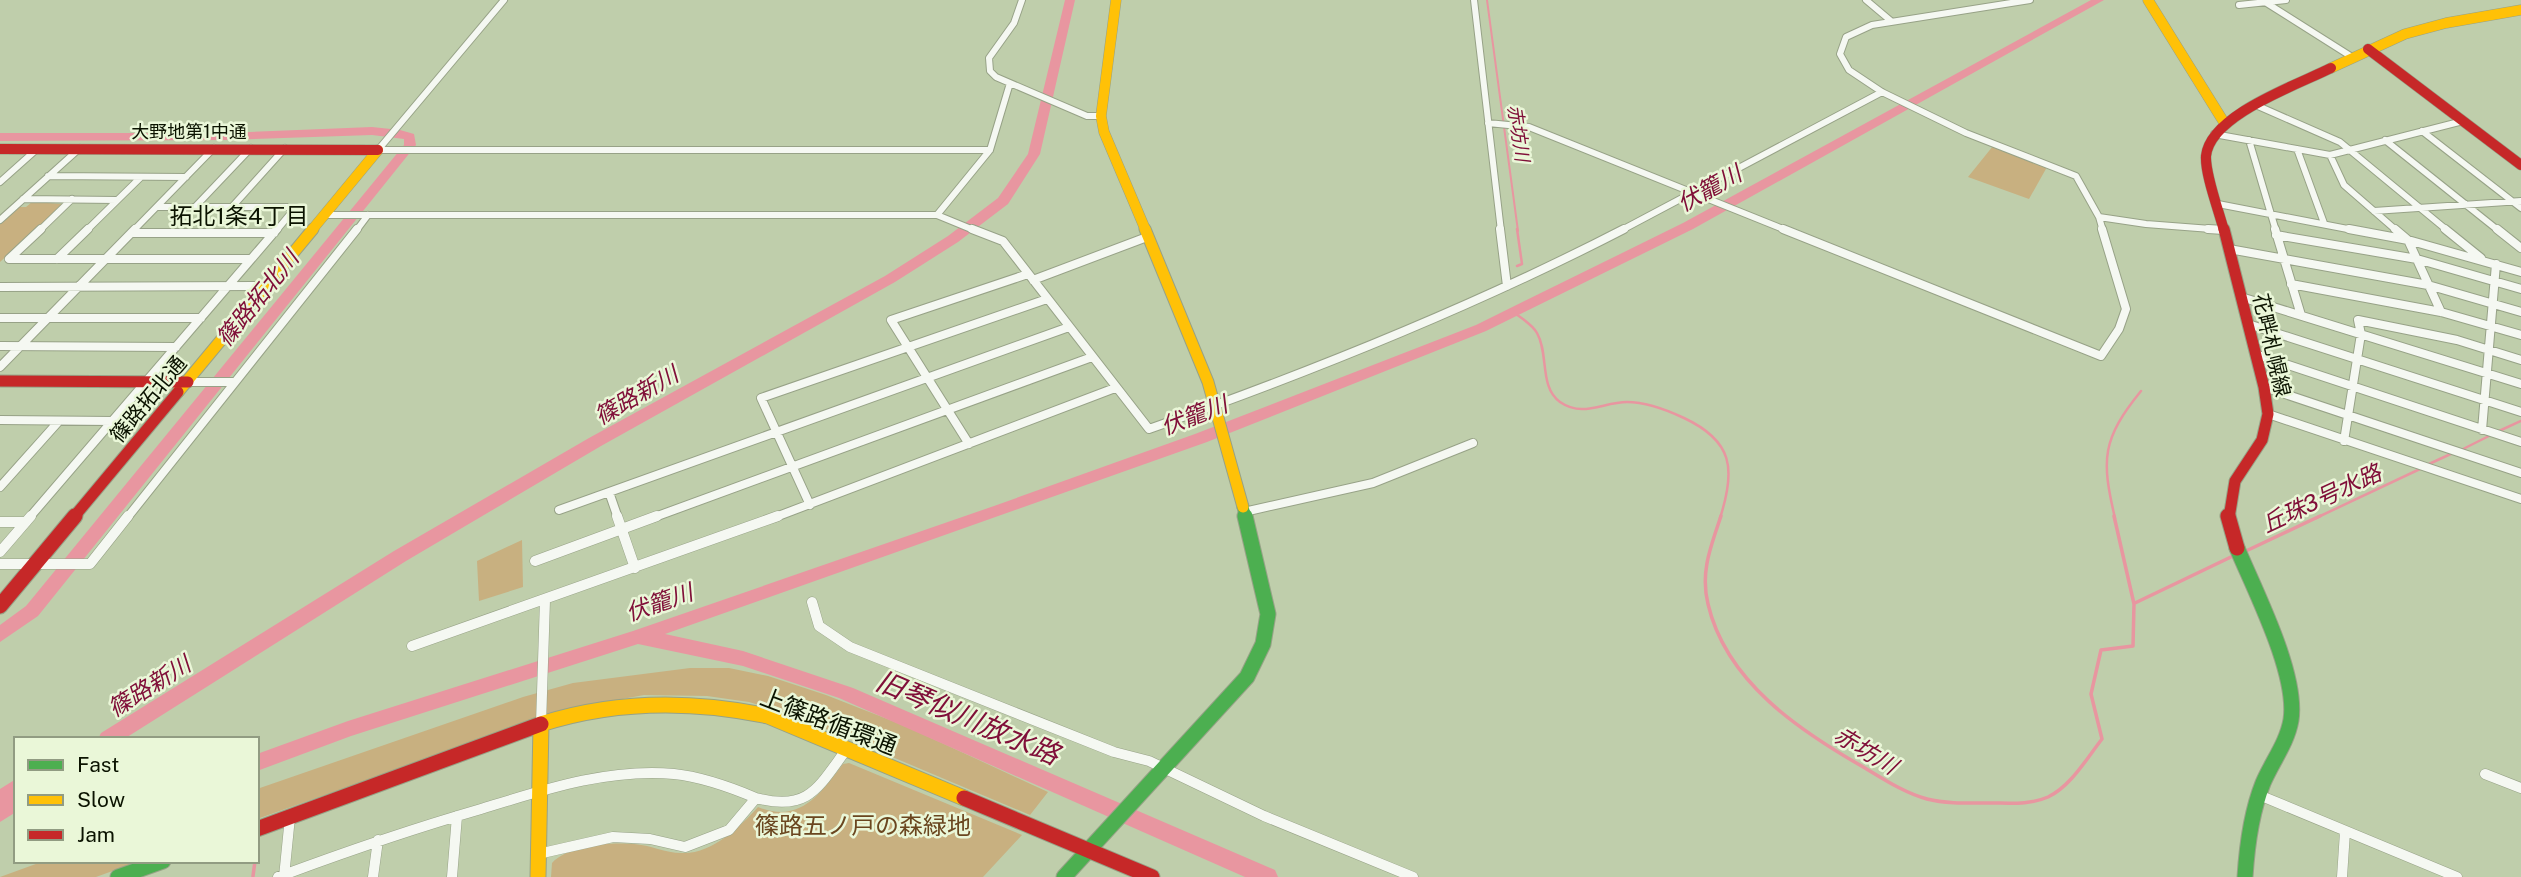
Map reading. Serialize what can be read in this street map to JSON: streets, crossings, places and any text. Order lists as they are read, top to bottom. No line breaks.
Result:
{"streets":{"street":["大野地第1中通","花畔札幌線","篠路拓北通","上篠路循環通"]},"crossings":[["大野地第1中通","篠路拓北通"]],"districts":["拓北1条4丁目"],"water":["赤坊川","伏籠川","篠路拓北川","篠路新川","丘珠3号水路","旧琴似川放水路"],"parks":["篠路五ノ戸の森緑地"],"legend":["Fast","Slow","Jam"]}
